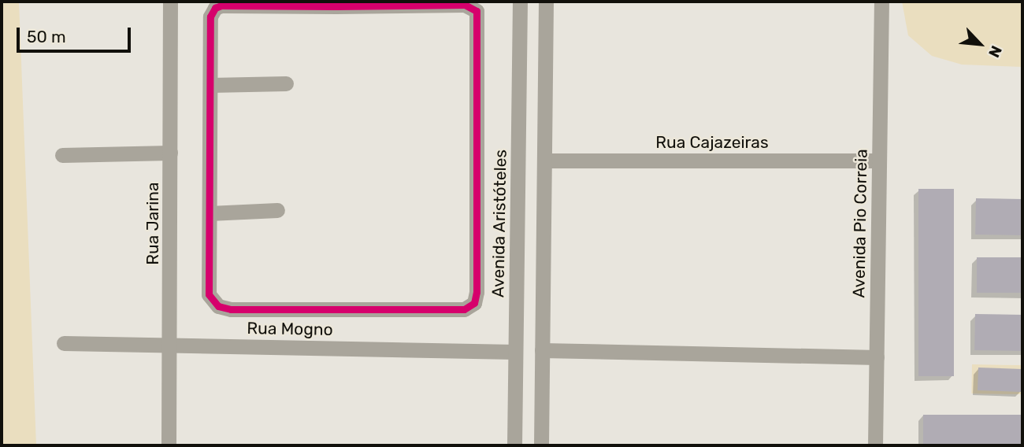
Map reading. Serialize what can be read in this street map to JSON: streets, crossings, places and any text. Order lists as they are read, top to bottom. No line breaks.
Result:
{"streets":{"street":["Rua Cajazeiras","Rua Jarina","Avenida Aristóteles","Avenida Pio Correia","Rua Mogno"]},"crossings":[["Rua Cajazeiras","Avenida Pio Correia"],["Rua Jarina","Rua Mogno"],["Avenida Aristóteles","Rua Mogno"]],"scale_bar":"50 m","north":"bottom right"}
